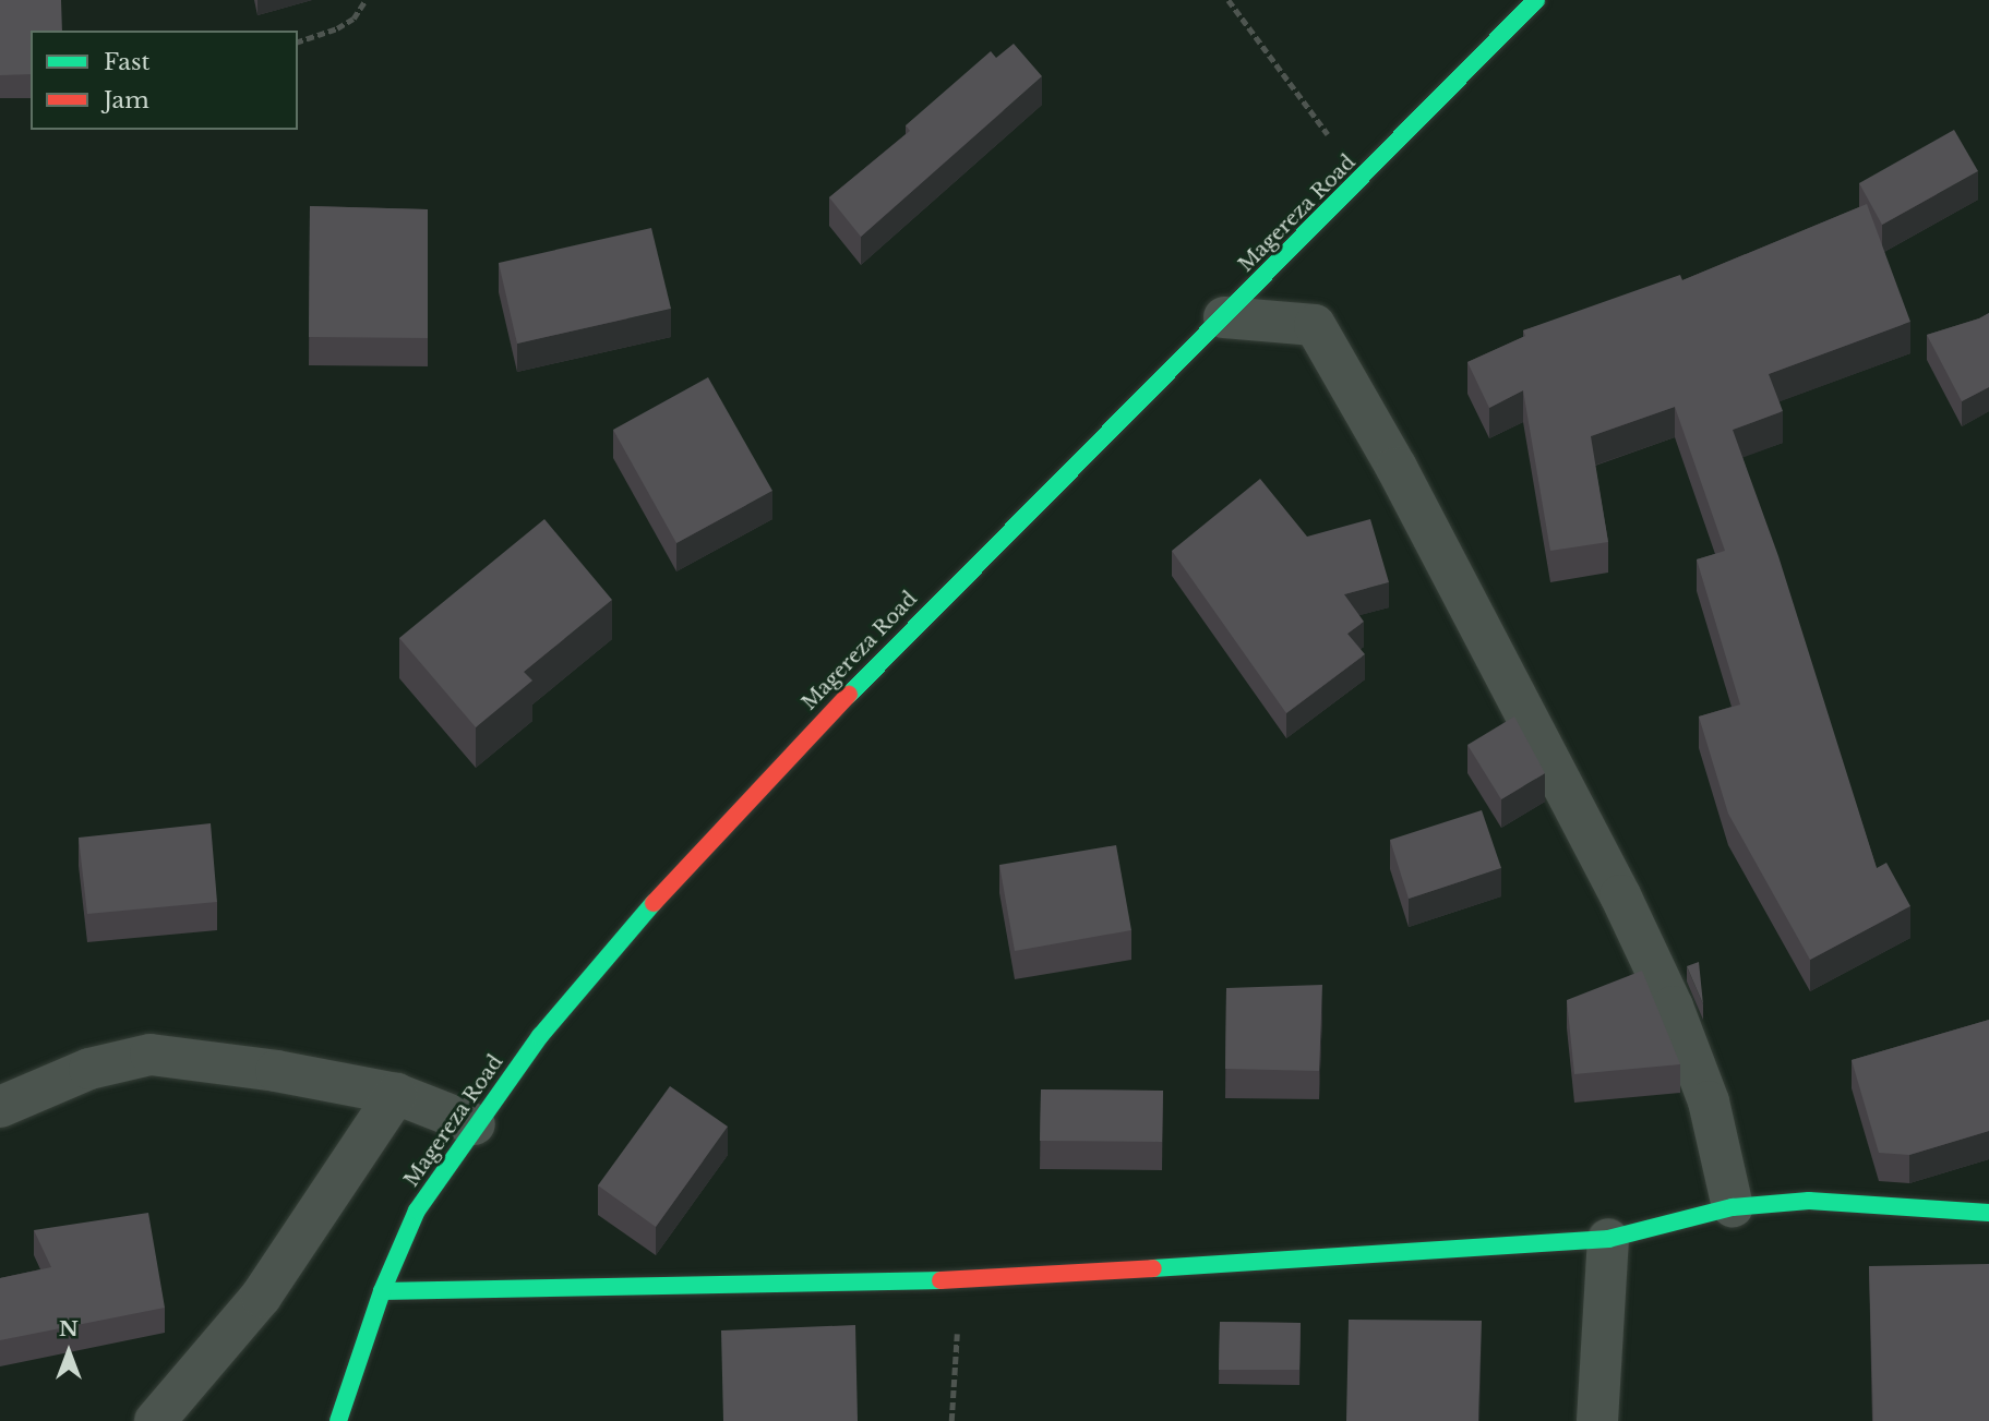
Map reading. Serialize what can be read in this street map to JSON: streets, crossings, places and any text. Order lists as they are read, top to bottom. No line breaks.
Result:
{"streets":{"street":["Magereza Road"]},"legend":["Fast","Jam"],"north":"top"}
